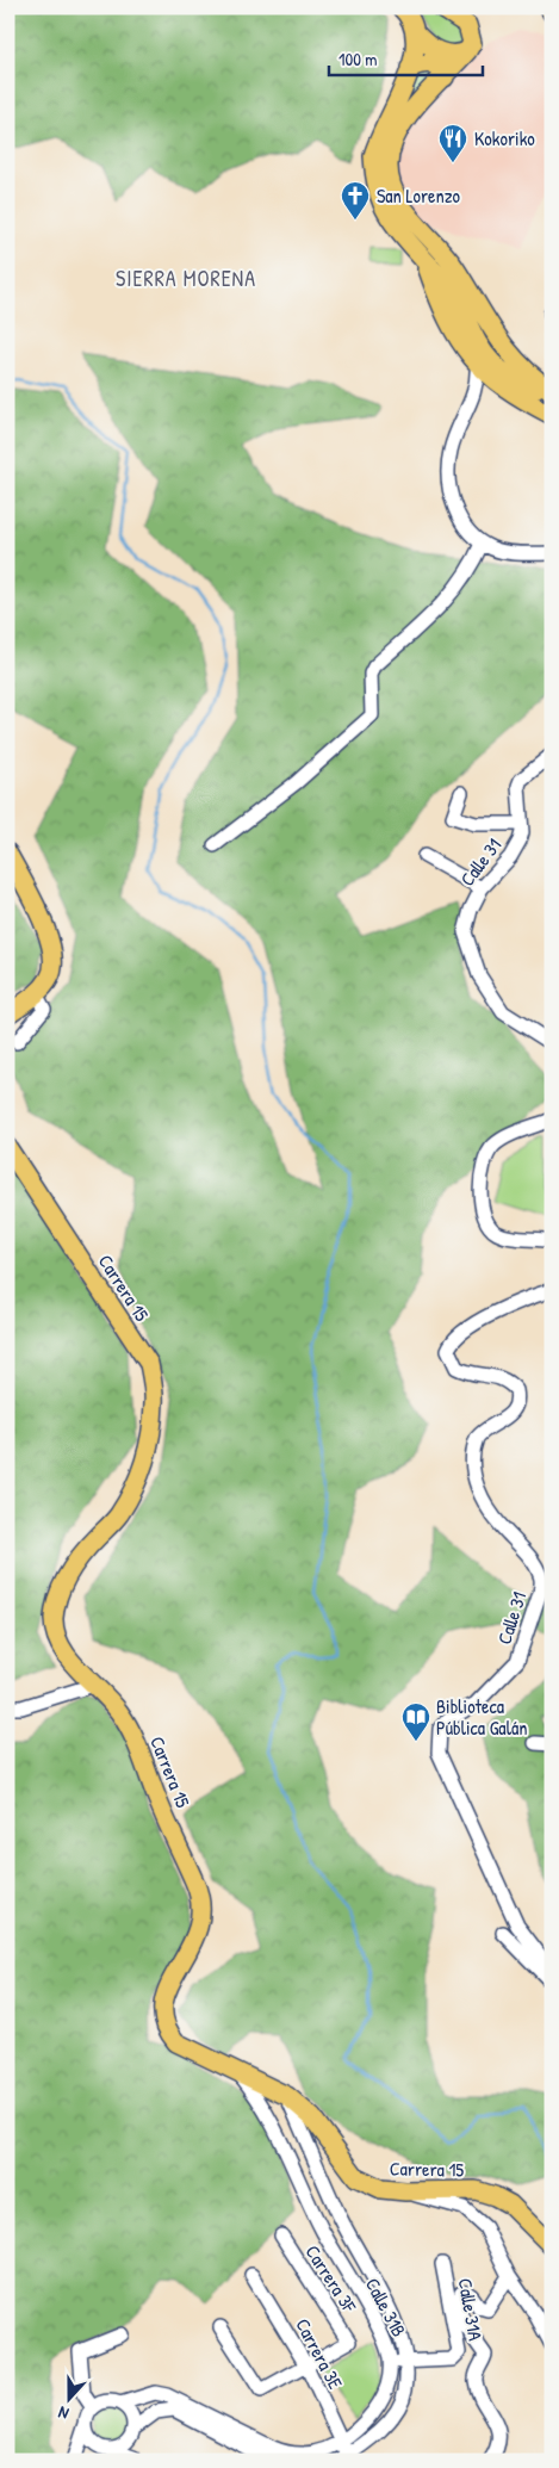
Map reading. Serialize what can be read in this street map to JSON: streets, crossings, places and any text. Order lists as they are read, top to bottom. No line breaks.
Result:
{"streets":{"main road":["Carrera 15"],"street":["Calle 31","Carrera 3F","Calle 31B","Calle 31A","Carrera 3E"]},"crossings":[["Carrera 15","Calle 31B"],["Carrera 3F","Carrera 3E"],["Calle 31B","Calle 31A"],["Calle 31B","Carrera 3E"]],"districts":["SIERRA MORENA"],"places":{"restaurant":["Kokoriko"],"church":["San Lorenzo"],"library":["Biblioteca Pública Galán"]},"scale_bar":"100 m","north":"bottom"}
